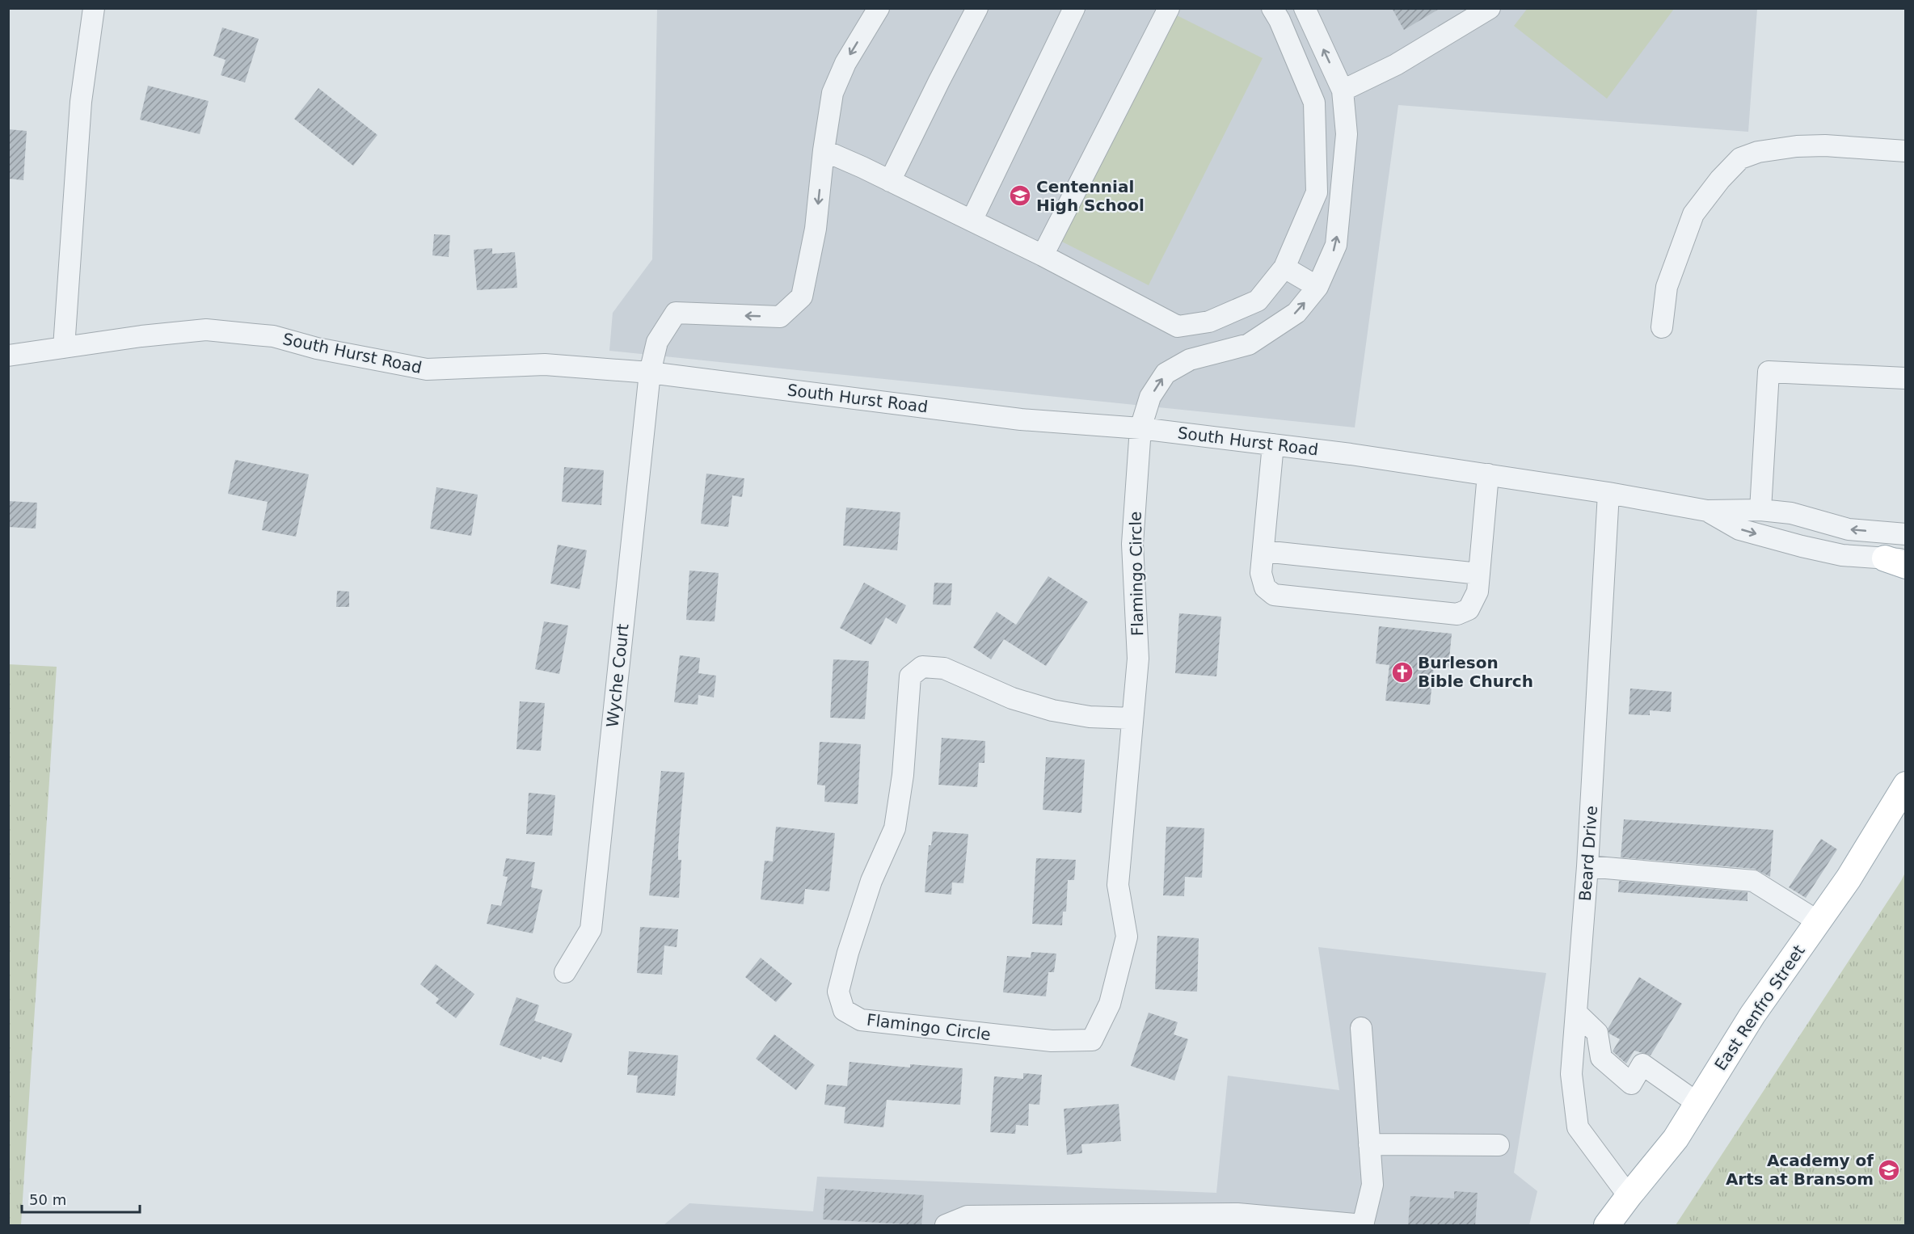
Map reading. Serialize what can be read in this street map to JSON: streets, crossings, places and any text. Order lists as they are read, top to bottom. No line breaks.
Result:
{"streets":{"main road":["East Renfro Street"],"street":["South Hurst Road","Flamingo Circle","Wyche Court","Beard Drive"]},"crossings":[["South Hurst Road","Flamingo Circle"],["South Hurst Road","Wyche Court"],["South Hurst Road","Beard Drive"],["Beard Drive","East Renfro Street"]],"places":{"school or university":["Centennial High School","Academy of Arts at Bransom"],"church":["Burleson Bible Church"]},"scale_bar":"50 m"}
